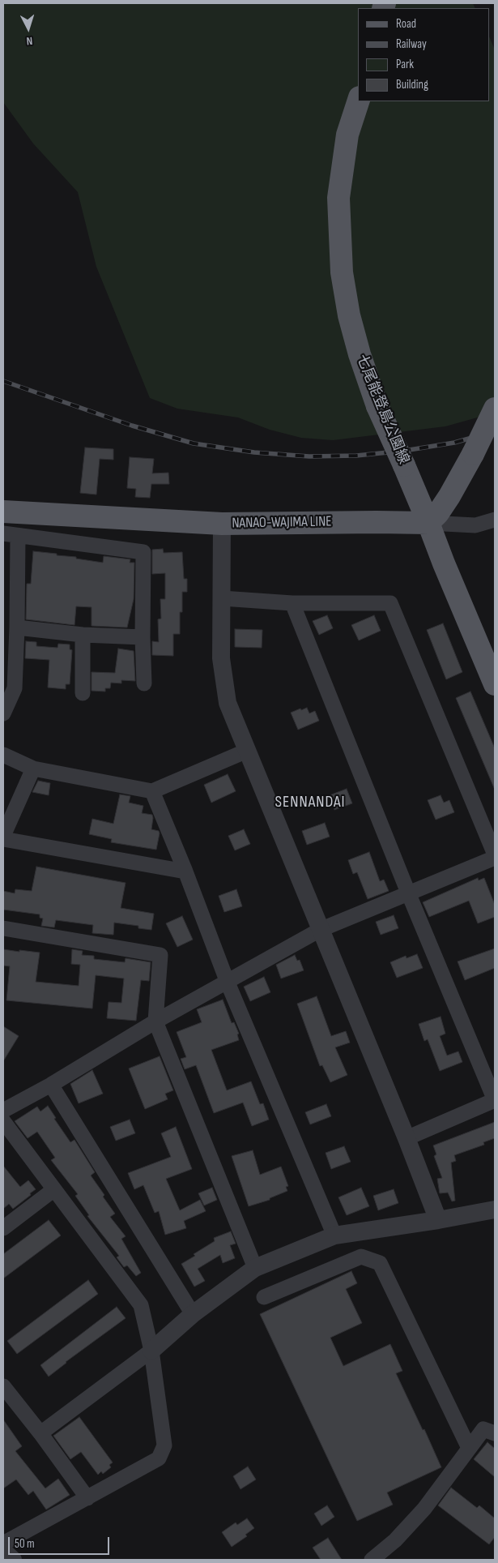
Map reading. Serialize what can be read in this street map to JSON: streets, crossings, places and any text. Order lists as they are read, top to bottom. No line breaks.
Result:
{"streets":{"main road":["七尾能登島公園線","NANAO-WAJIMA LINE"]},"crossings":[["七尾能登島公園線","NANAO-WAJIMA LINE"]],"districts":["SENNANDAI"],"legend":["Road","Railway","Park","Building"],"scale_bar":"50 m","north":"bottom"}
